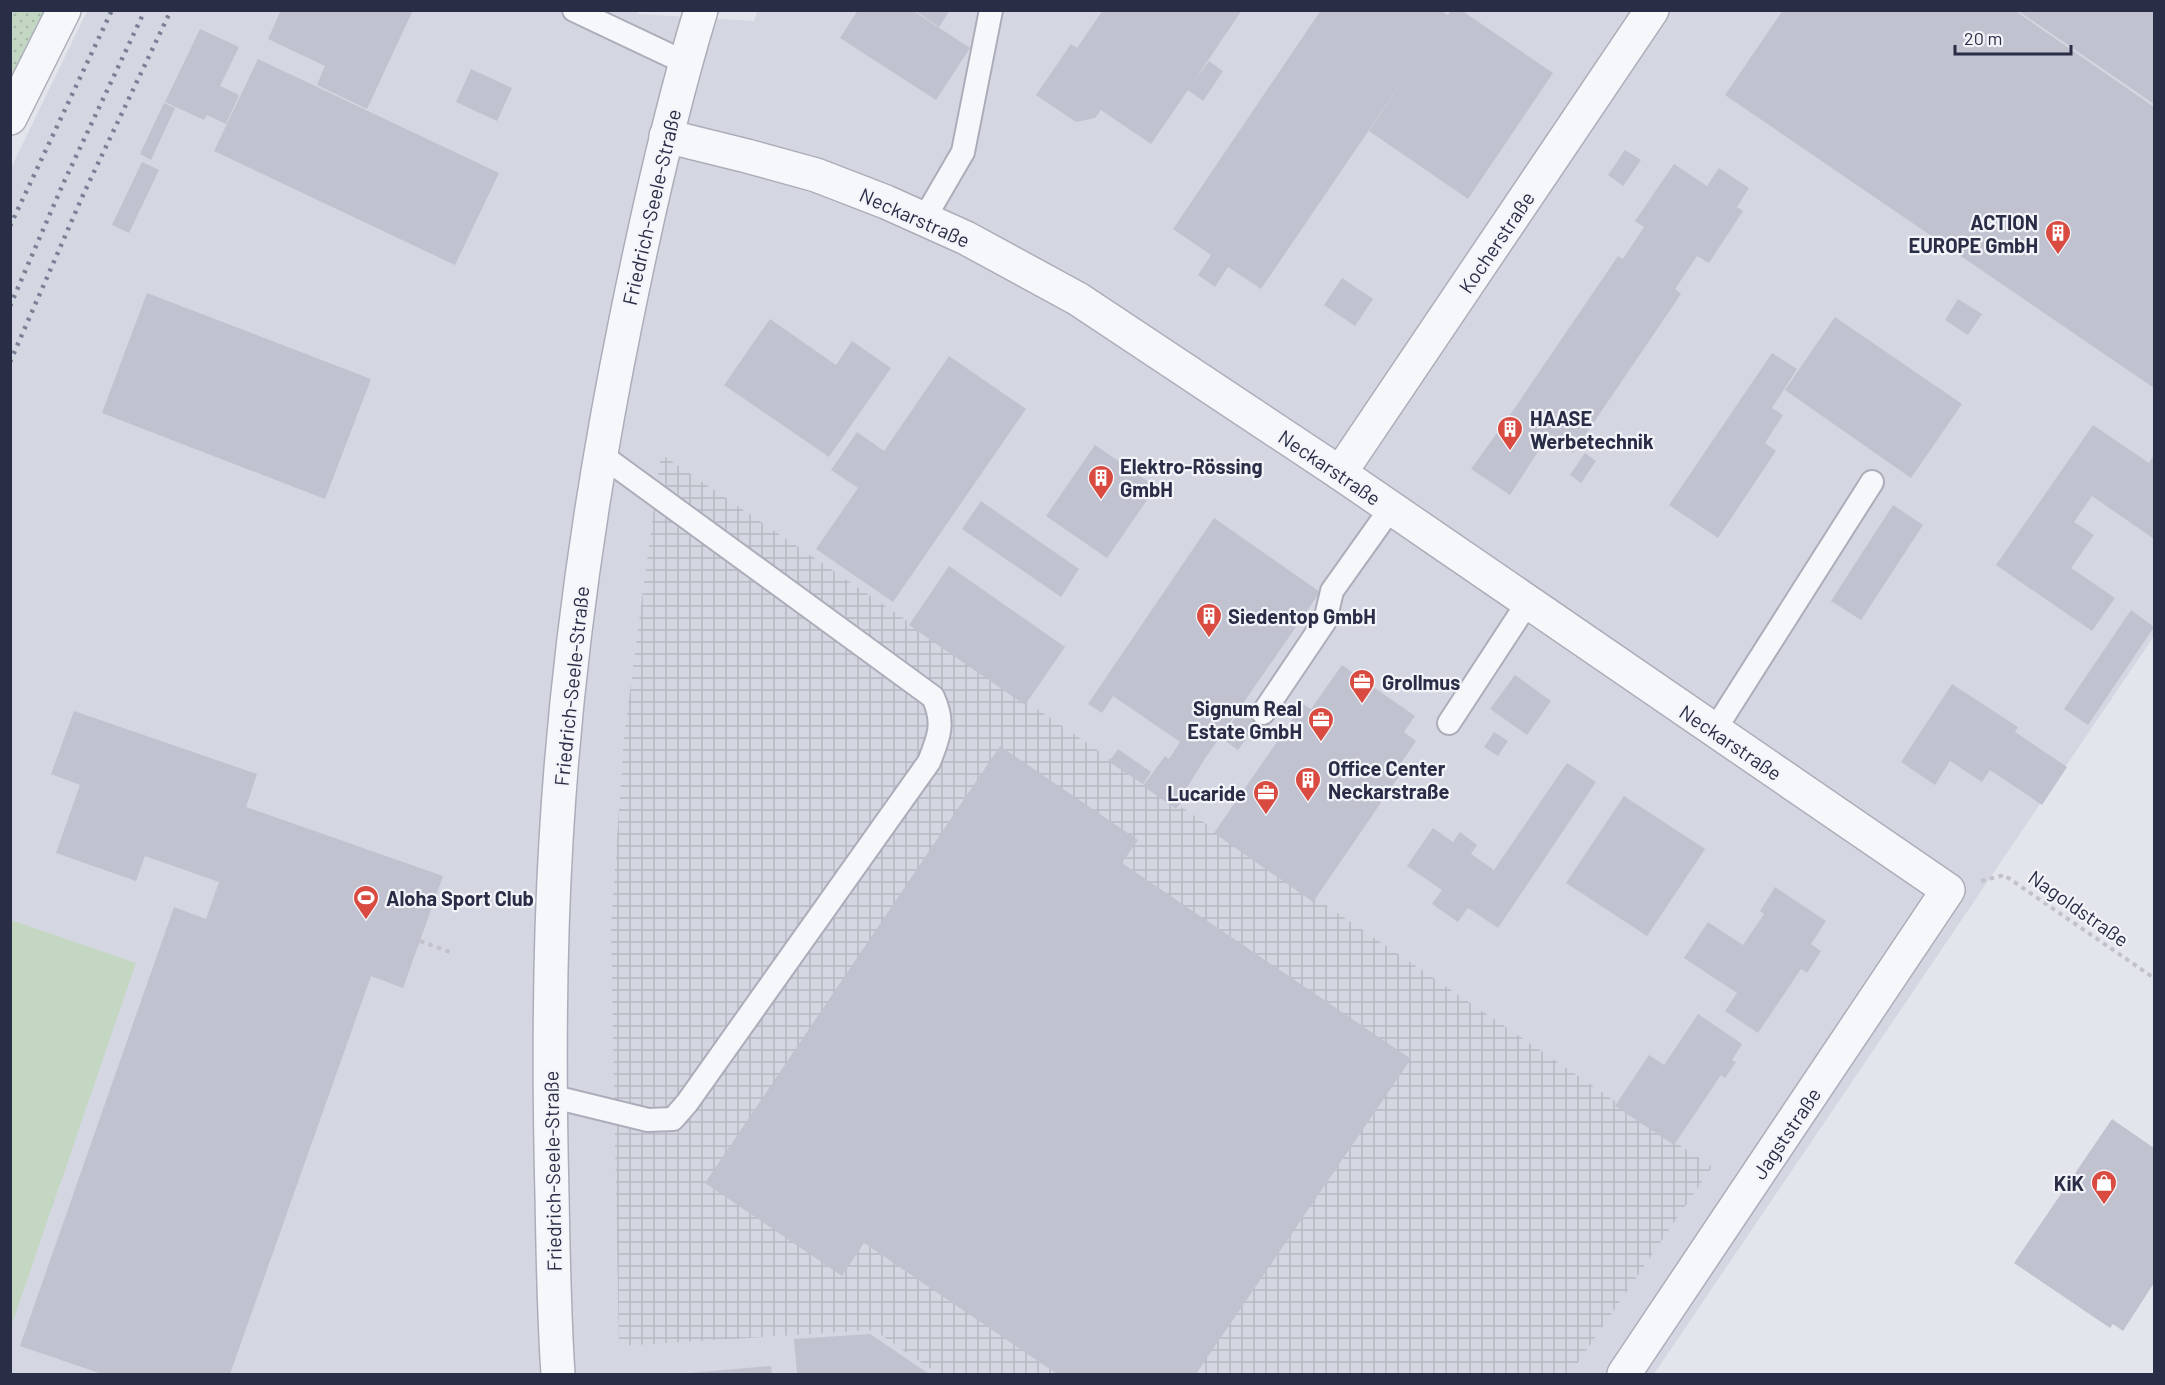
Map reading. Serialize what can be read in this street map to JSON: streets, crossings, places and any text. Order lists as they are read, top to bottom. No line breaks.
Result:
{"streets":{"street":["Friedrich-Seele-Straße","Neckarstraße","Kocherstraße","Jagststraße"],"path":["Nagoldstraße"]},"crossings":[["Friedrich-Seele-Straße","Neckarstraße"],["Neckarstraße","Kocherstraße"],["Neckarstraße","Nagoldstraße"],["Neckarstraße","Jagststraße"],["Nagoldstraße","Jagststraße"]],"places":{"building":["ACTION EUROPE GmbH","HAASE Werbetechnik","Elektro-Rössing GmbH","Siedentop GmbH","Office Center Neckarstraße"],"office":["Grollmus","Signum Real Estate GmbH","Lucaride"],"sports":["Aloha Sport Club"],"shop":["KiK"]},"scale_bar":"20 m"}
